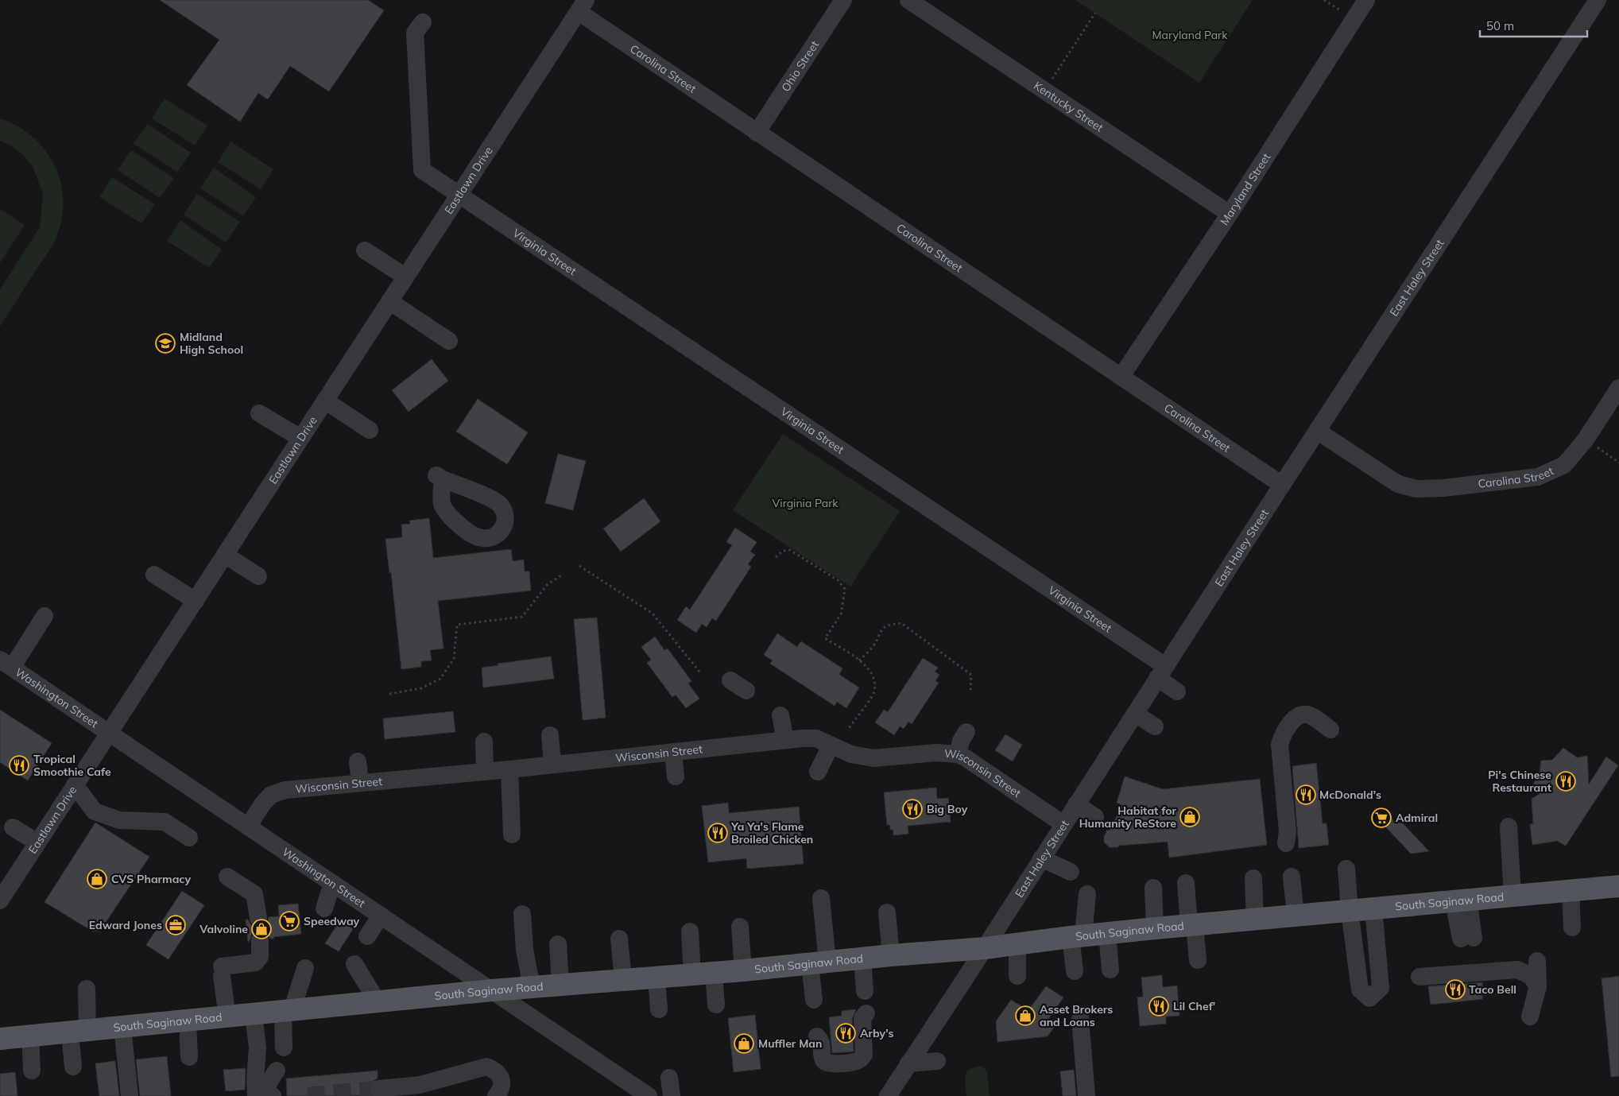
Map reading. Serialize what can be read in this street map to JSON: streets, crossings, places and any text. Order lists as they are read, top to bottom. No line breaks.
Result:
{"streets":{"main road":["South Saginaw Road"],"street":["Ohio Street","Carolina Street","Kentucky Street","Eastlawn Drive","Maryland Street","Virginia Street","East Haley Street","Washington Street","Wisconsin Street"]},"crossings":[["Ohio Street","Carolina Street"],["Carolina Street","Eastlawn Drive"],["Carolina Street","Maryland Street"],["Carolina Street","East Haley Street"],["Kentucky Street","Maryland Street"],["Eastlawn Drive","Virginia Street"],["Eastlawn Drive","Washington Street"],["Virginia Street","East Haley Street"],["East Haley Street","Wisconsin Street"],["East Haley Street","South Saginaw Road"],["Washington Street","Wisconsin Street"],["Washington Street","South Saginaw Road"]],"parks":["Maryland Park","Virginia Park"],"places":{"school or university":["Midland High School"],"restaurant":["Tropical Smoothie Cafe","Pi's Chinese Restaurant","McDonald's","Big Boy","Ya Ya's Flame Broiled Chicken","Taco Bell","Lil Chef'","Arby's"],"shop":["Habitat for Humanity ReStore","CVS Pharmacy","Valvoline","Asset Brokers and Loans","Muffler Man"],"supermarket":["Admiral","Speedway"],"office":["Edward Jones"]},"scale_bar":"50 m"}
